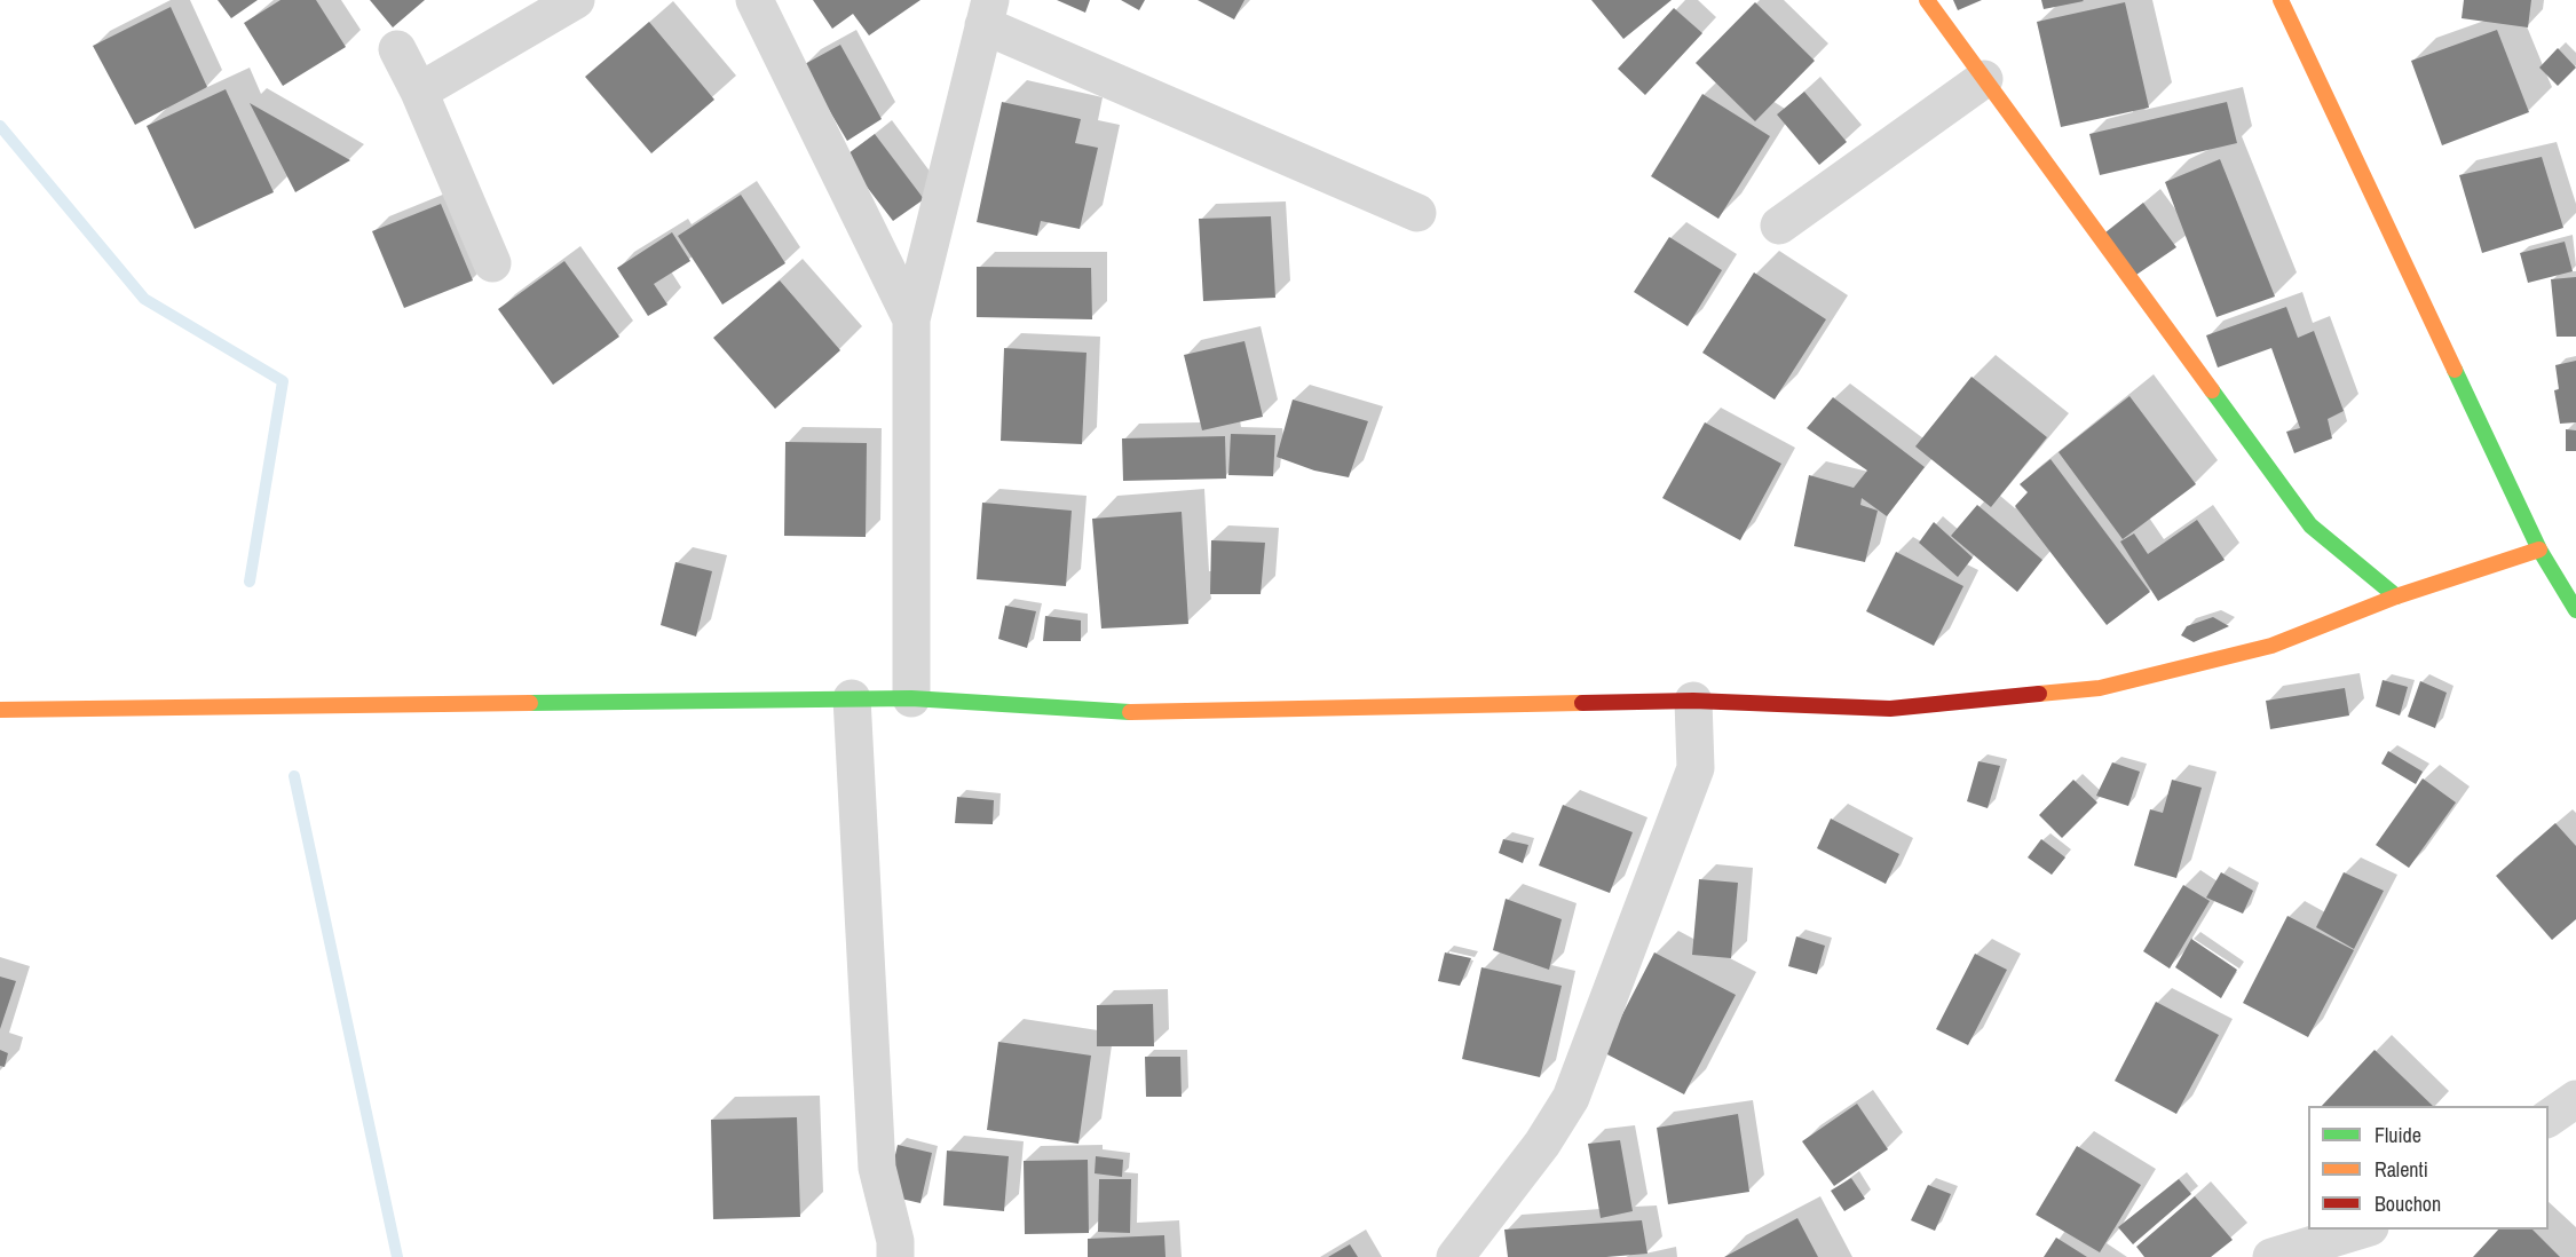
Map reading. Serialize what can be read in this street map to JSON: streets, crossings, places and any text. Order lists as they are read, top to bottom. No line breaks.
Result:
{"legend":["Fluide","Ralenti","Bouchon"]}
